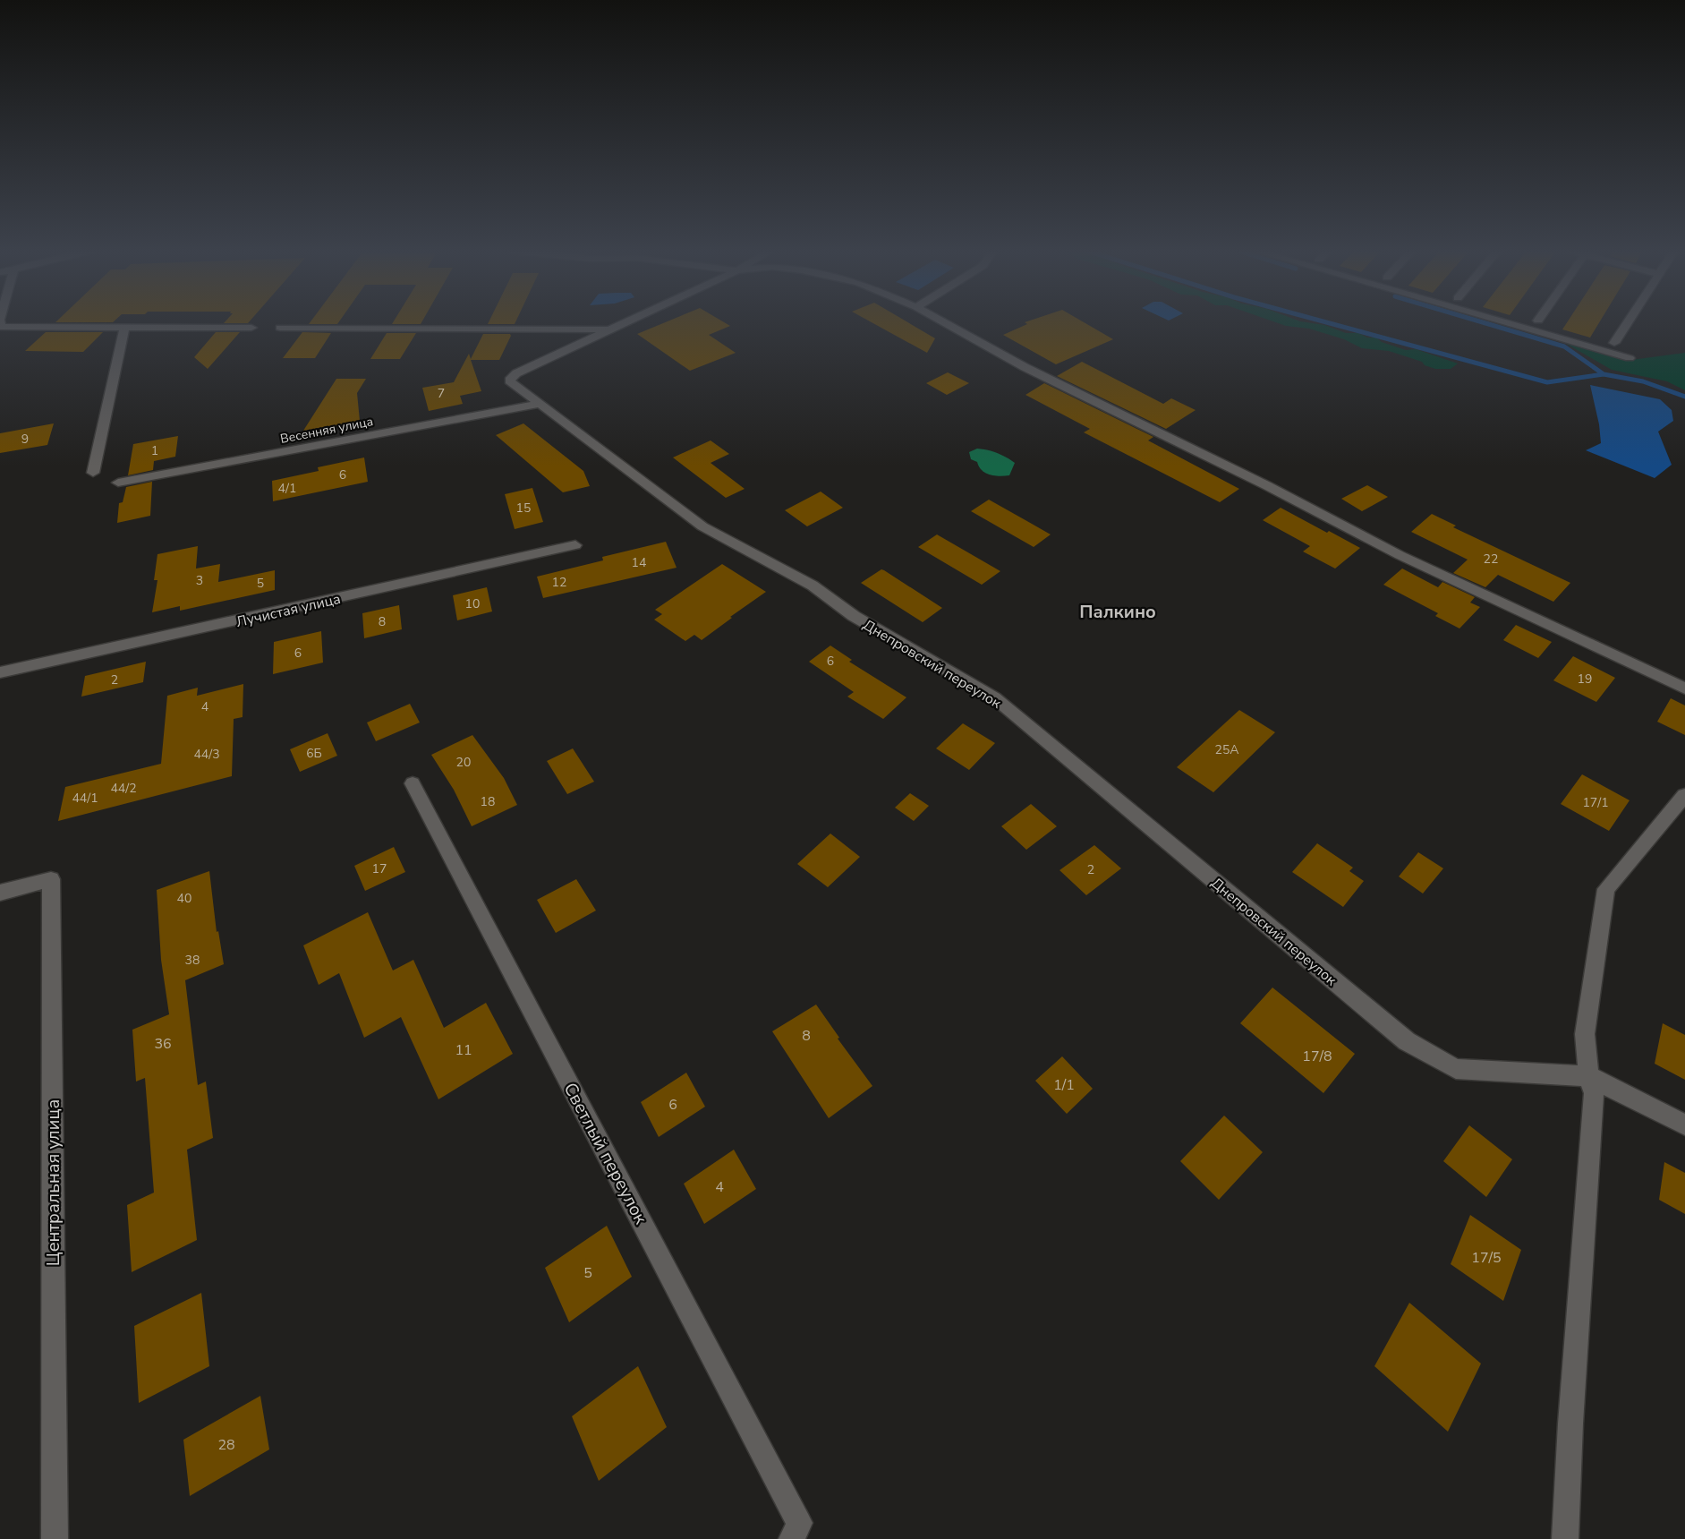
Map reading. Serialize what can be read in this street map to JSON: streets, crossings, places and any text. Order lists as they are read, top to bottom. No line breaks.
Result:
{"streets":{"street":["Весенняя улица","Лучистая улица","Днепровский переулок","Светлый переулок","Центральная улица"]},"crossings":[["Весенняя улица","Днепровский переулок"]],"districts":["Палкино"],"house_numbers":["7","9","1","6","4/1","15","22","14","3","12","5","10","8","6","6","19","2","4","25А","6Б","44/3","20","44/2","44/1","18","17/1","17","2","40","38","8","36","11","17/8","1/1","6","4","17/5","5","28"]}
